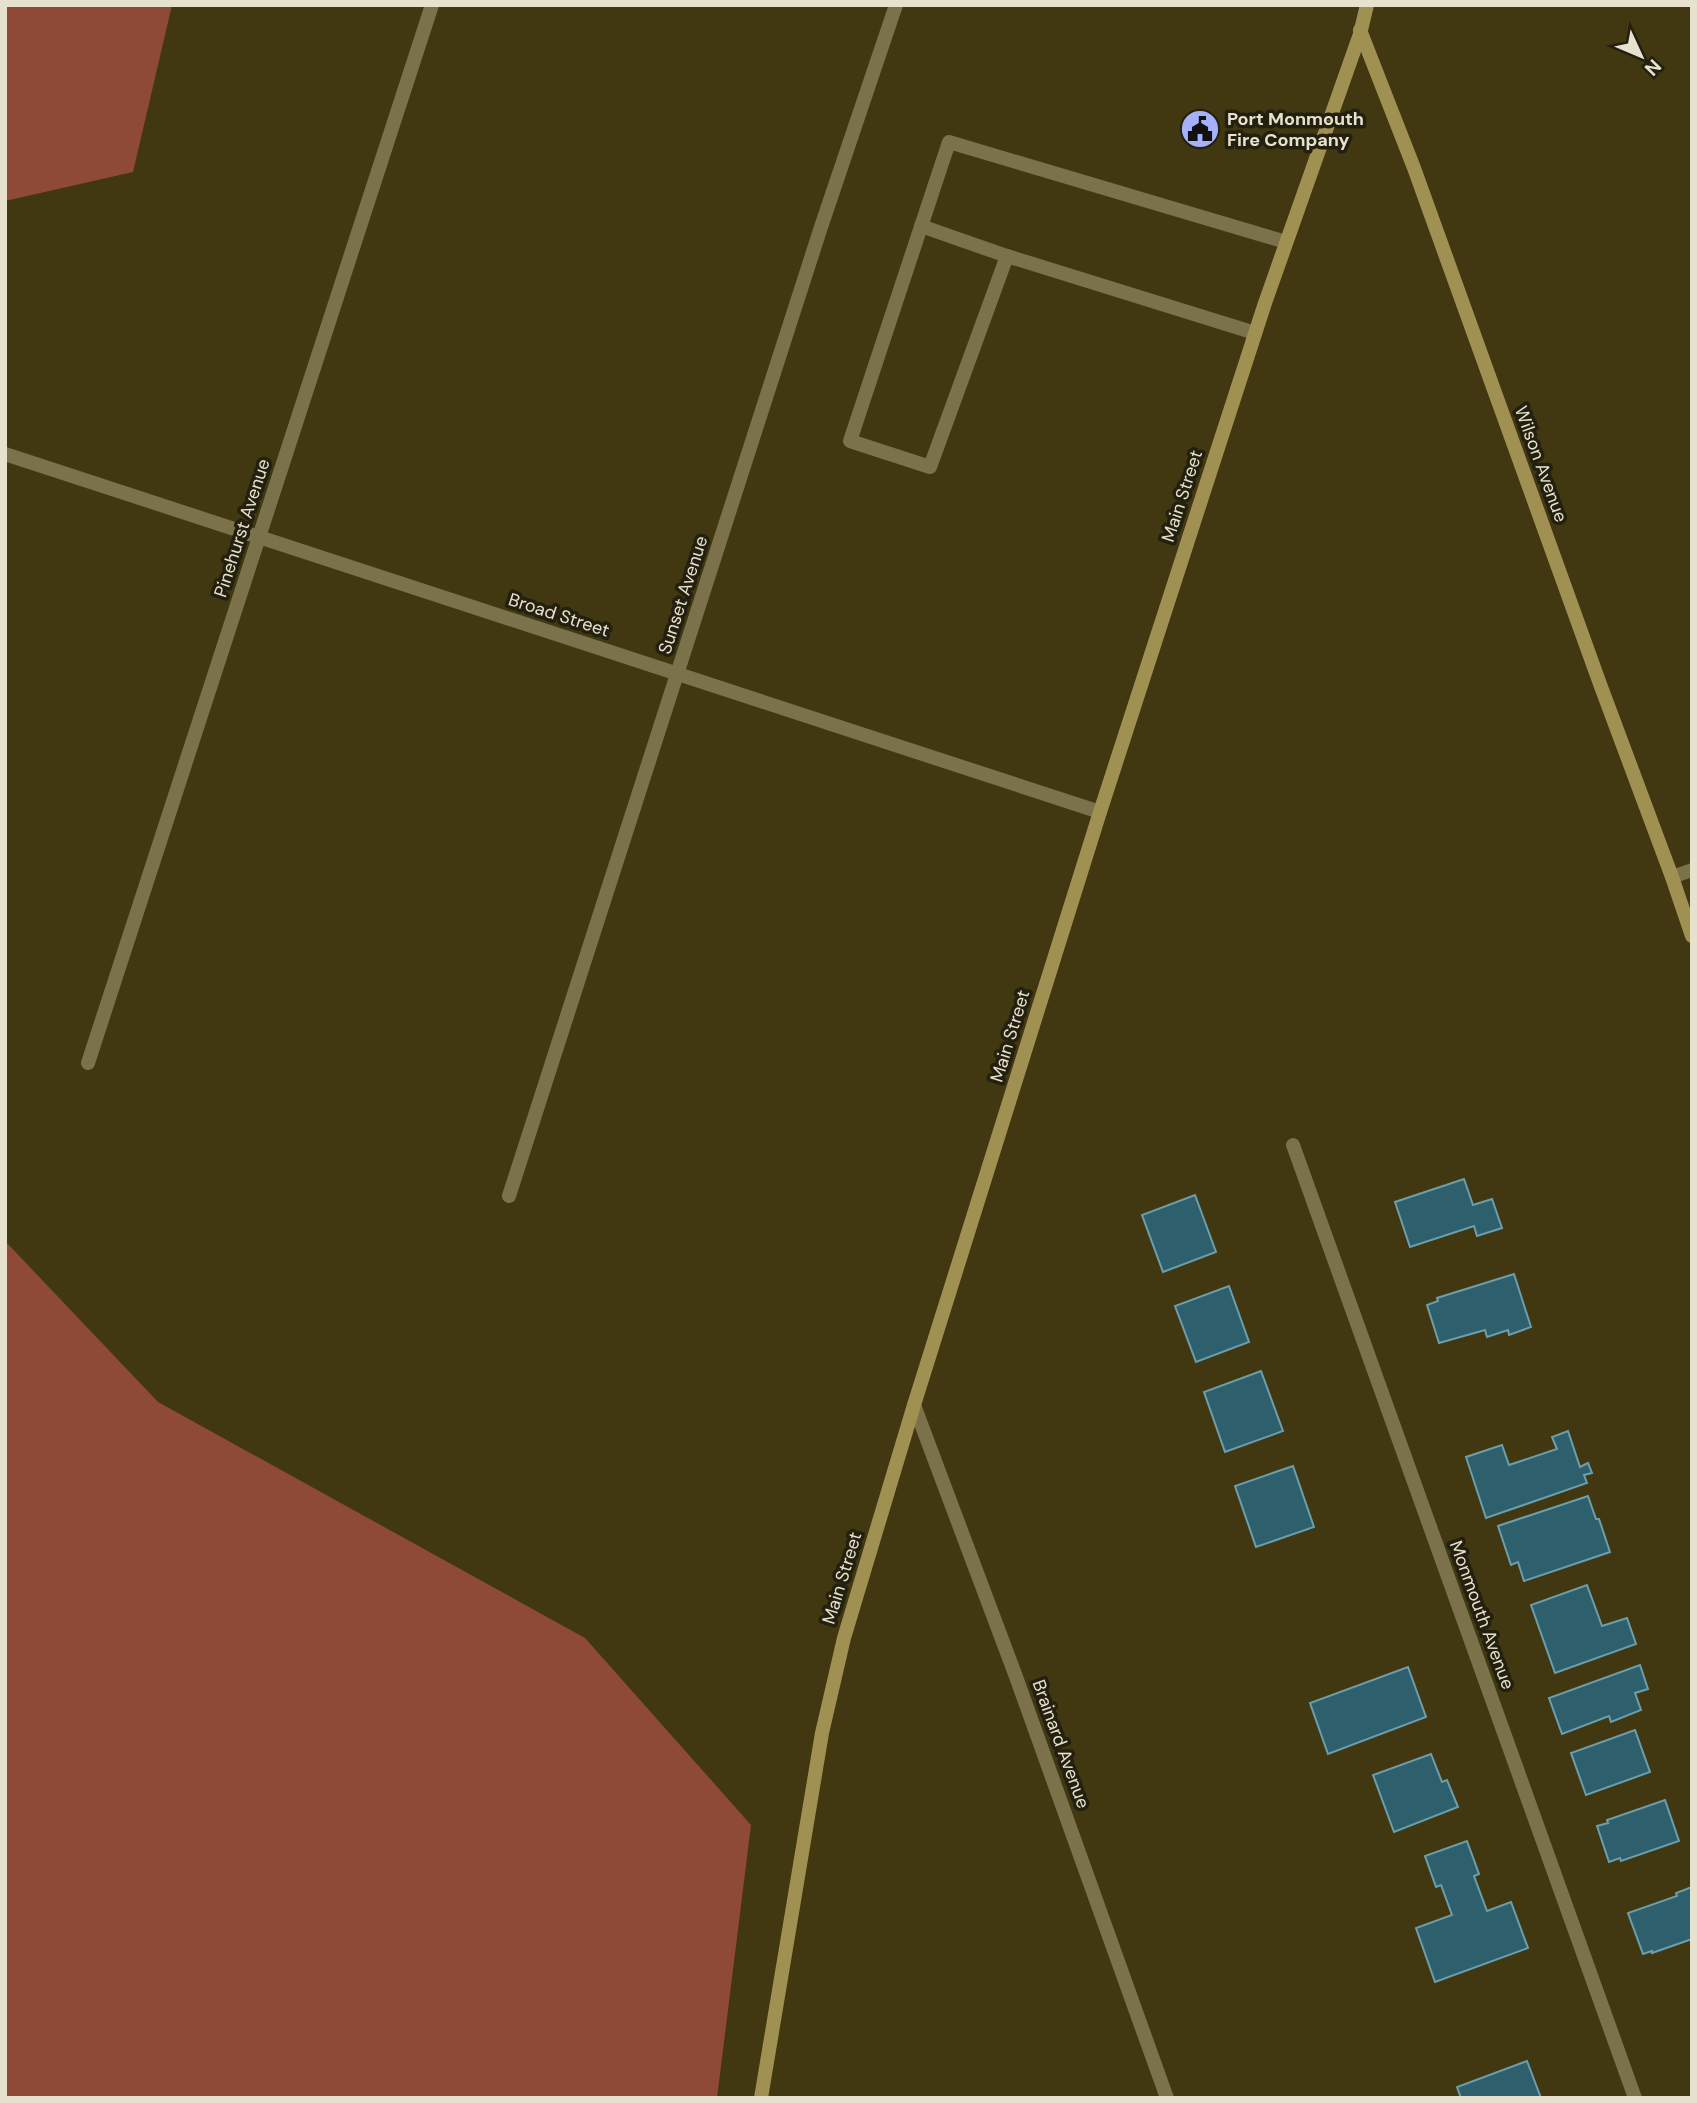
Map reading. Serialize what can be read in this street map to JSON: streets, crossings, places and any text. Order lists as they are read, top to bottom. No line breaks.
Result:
{"streets":{"street":["Wilson Avenue","Main Street","Pinehurst Avenue","Sunset Avenue","Broad Street","Monmouth Avenue","Brainard Avenue"]},"crossings":[["Wilson Avenue","Main Street"],["Main Street","Broad Street"],["Main Street","Brainard Avenue"],["Pinehurst Avenue","Broad Street"],["Sunset Avenue","Broad Street"]],"places":{"public building":["Port Monmouth Fire Company"]},"north":"bottom right"}
